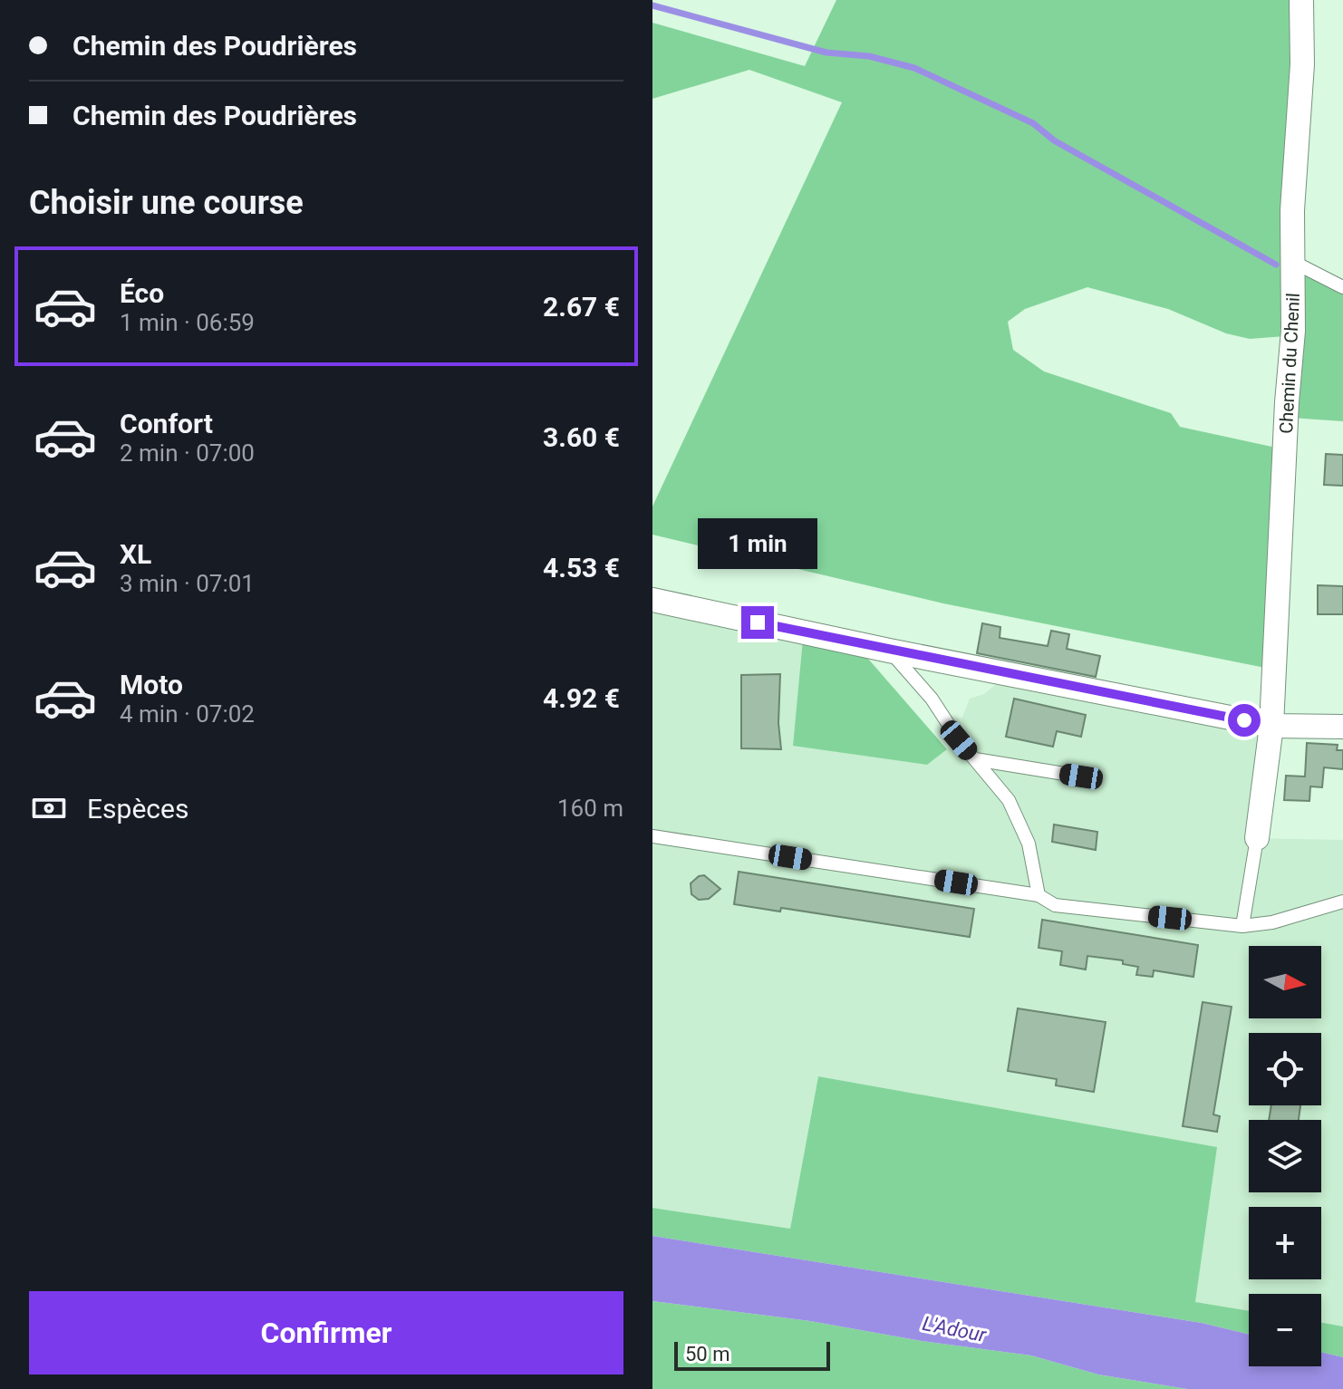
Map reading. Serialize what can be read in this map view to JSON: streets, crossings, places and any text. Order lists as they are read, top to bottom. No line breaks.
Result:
{"streets":{"street":["Chemin du Chenil"]},"water":["L'Adour"],"scale_bar":"50 m","north":"right","page":{"banner":["Chemin des Poudrières","Chemin des Poudrières"],"heading":"Choisir une course","list":[{"name":"Éco","note":"1 min · 06:59","value":"2.67 €"},{"name":"Confort","note":"2 min · 07:00","value":"3.60 €"},{"name":"XL","note":"3 min · 07:01","value":"4.53 €"},{"name":"Moto","note":"4 min · 07:02","value":"4.92 €"}],"bubble":"1 min","pay":["Espèces","160 m"],"map_buttons":["+","−"],"buttons":"Confirmer","scale":"50 m"}}
